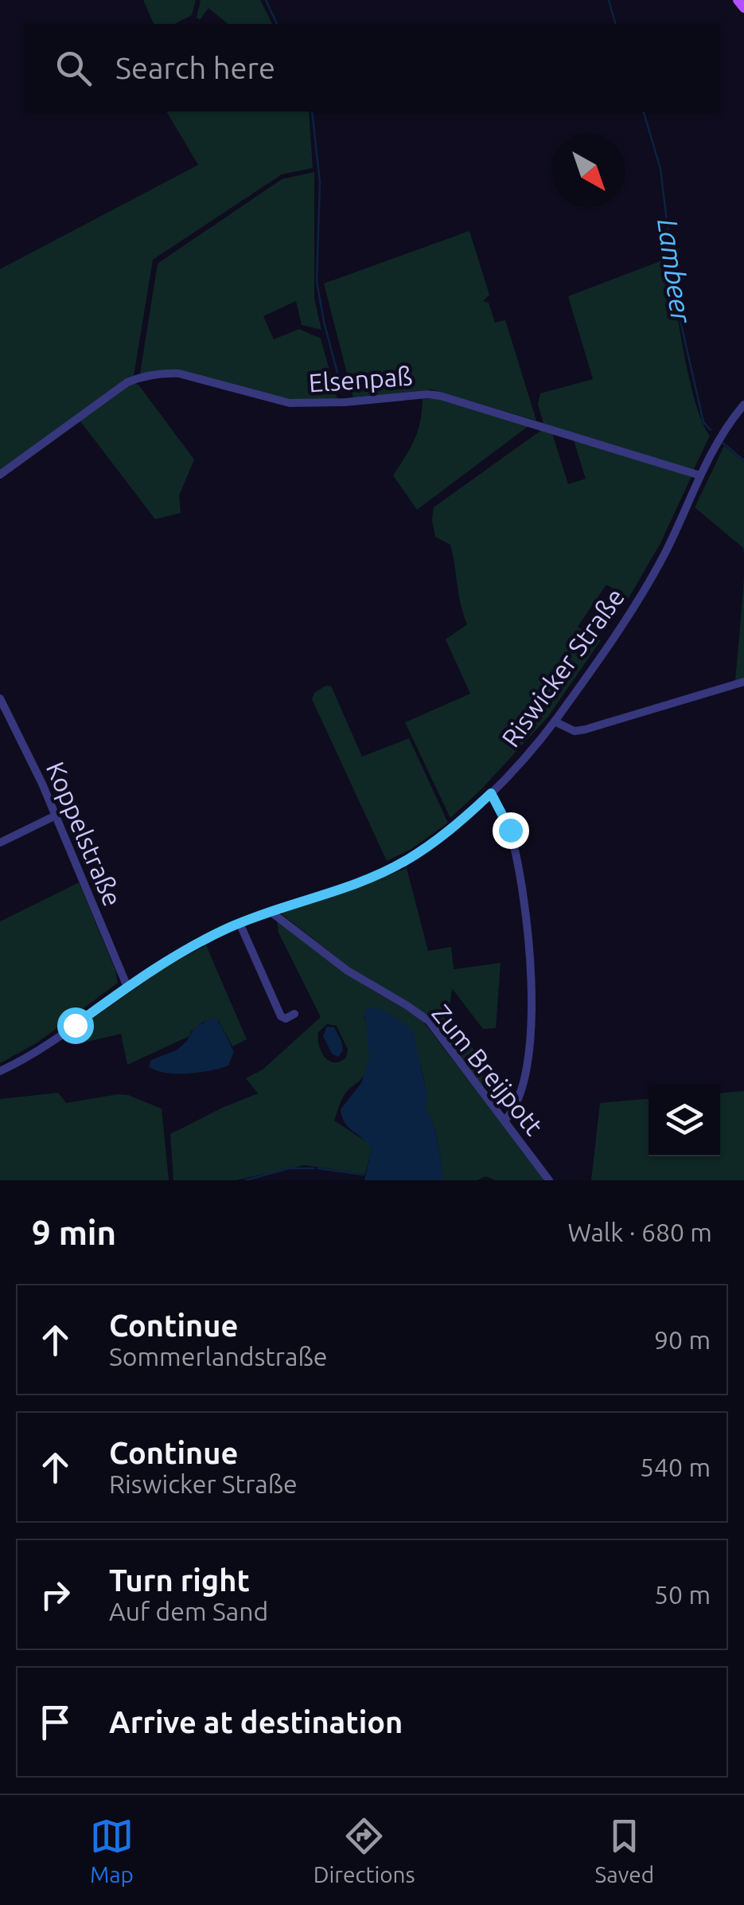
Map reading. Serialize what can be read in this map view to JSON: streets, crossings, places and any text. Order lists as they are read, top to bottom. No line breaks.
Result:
{"streets":{"street":["Elsenpaß","Riswicker Straße","Koppelstraße","Zum Breijpott"]},"crossings":[["Elsenpaß","Riswicker Straße"],["Riswicker Straße","Koppelstraße"],["Riswicker Straße","Zum Breijpott"]],"water":["Lambeer"],"north":"bottom right","page":{"search":"Search here","heading":["9 min","Walk · 680 m"],"list":[["Continue","Sommerlandstraße","90 m"],["Continue","Riswicker Straße","540 m"],["Turn right","Auf dem Sand","50 m"],"Arrive at destination"],"nav":["Map","Directions","Saved"]}}
